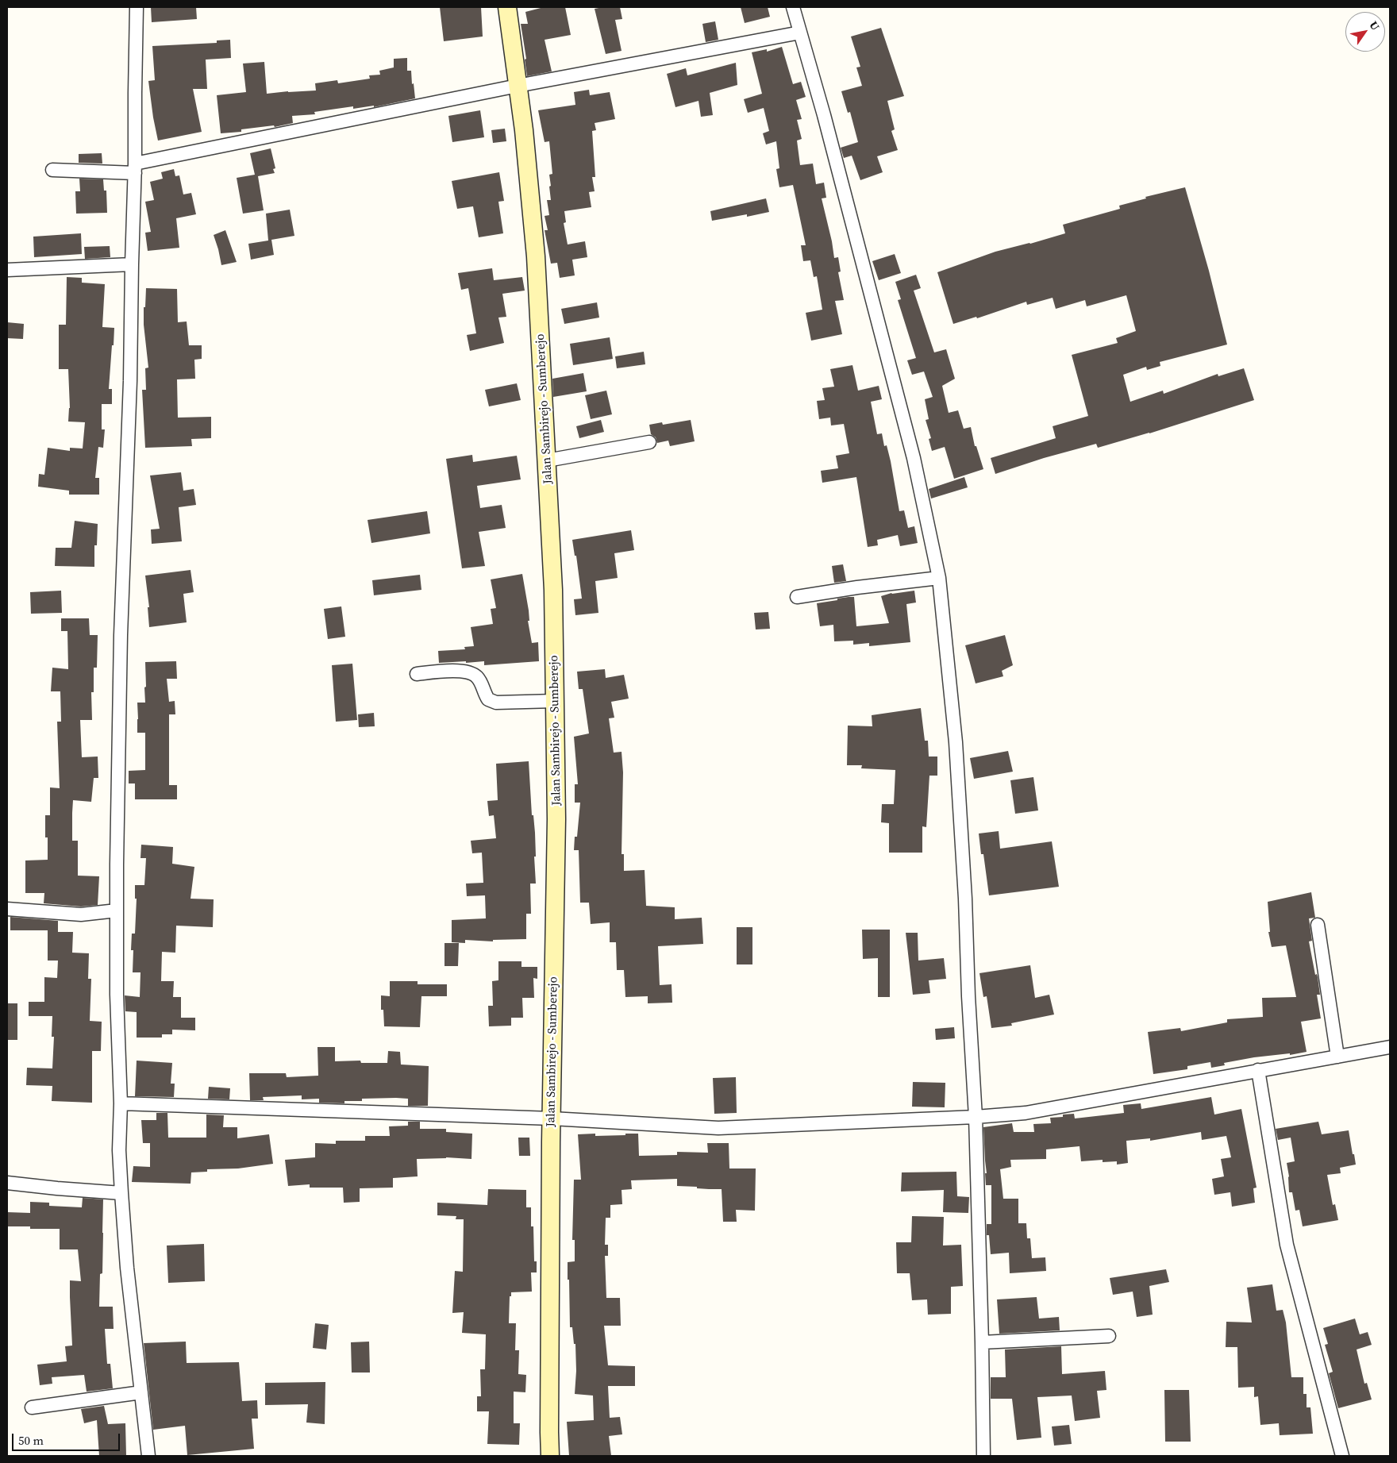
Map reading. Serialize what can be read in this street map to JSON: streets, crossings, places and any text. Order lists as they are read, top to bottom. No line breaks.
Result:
{"streets":{"main road":["Jalan Sambirejo - Sumberejo"]},"scale_bar":"50 m","north":"top right"}
